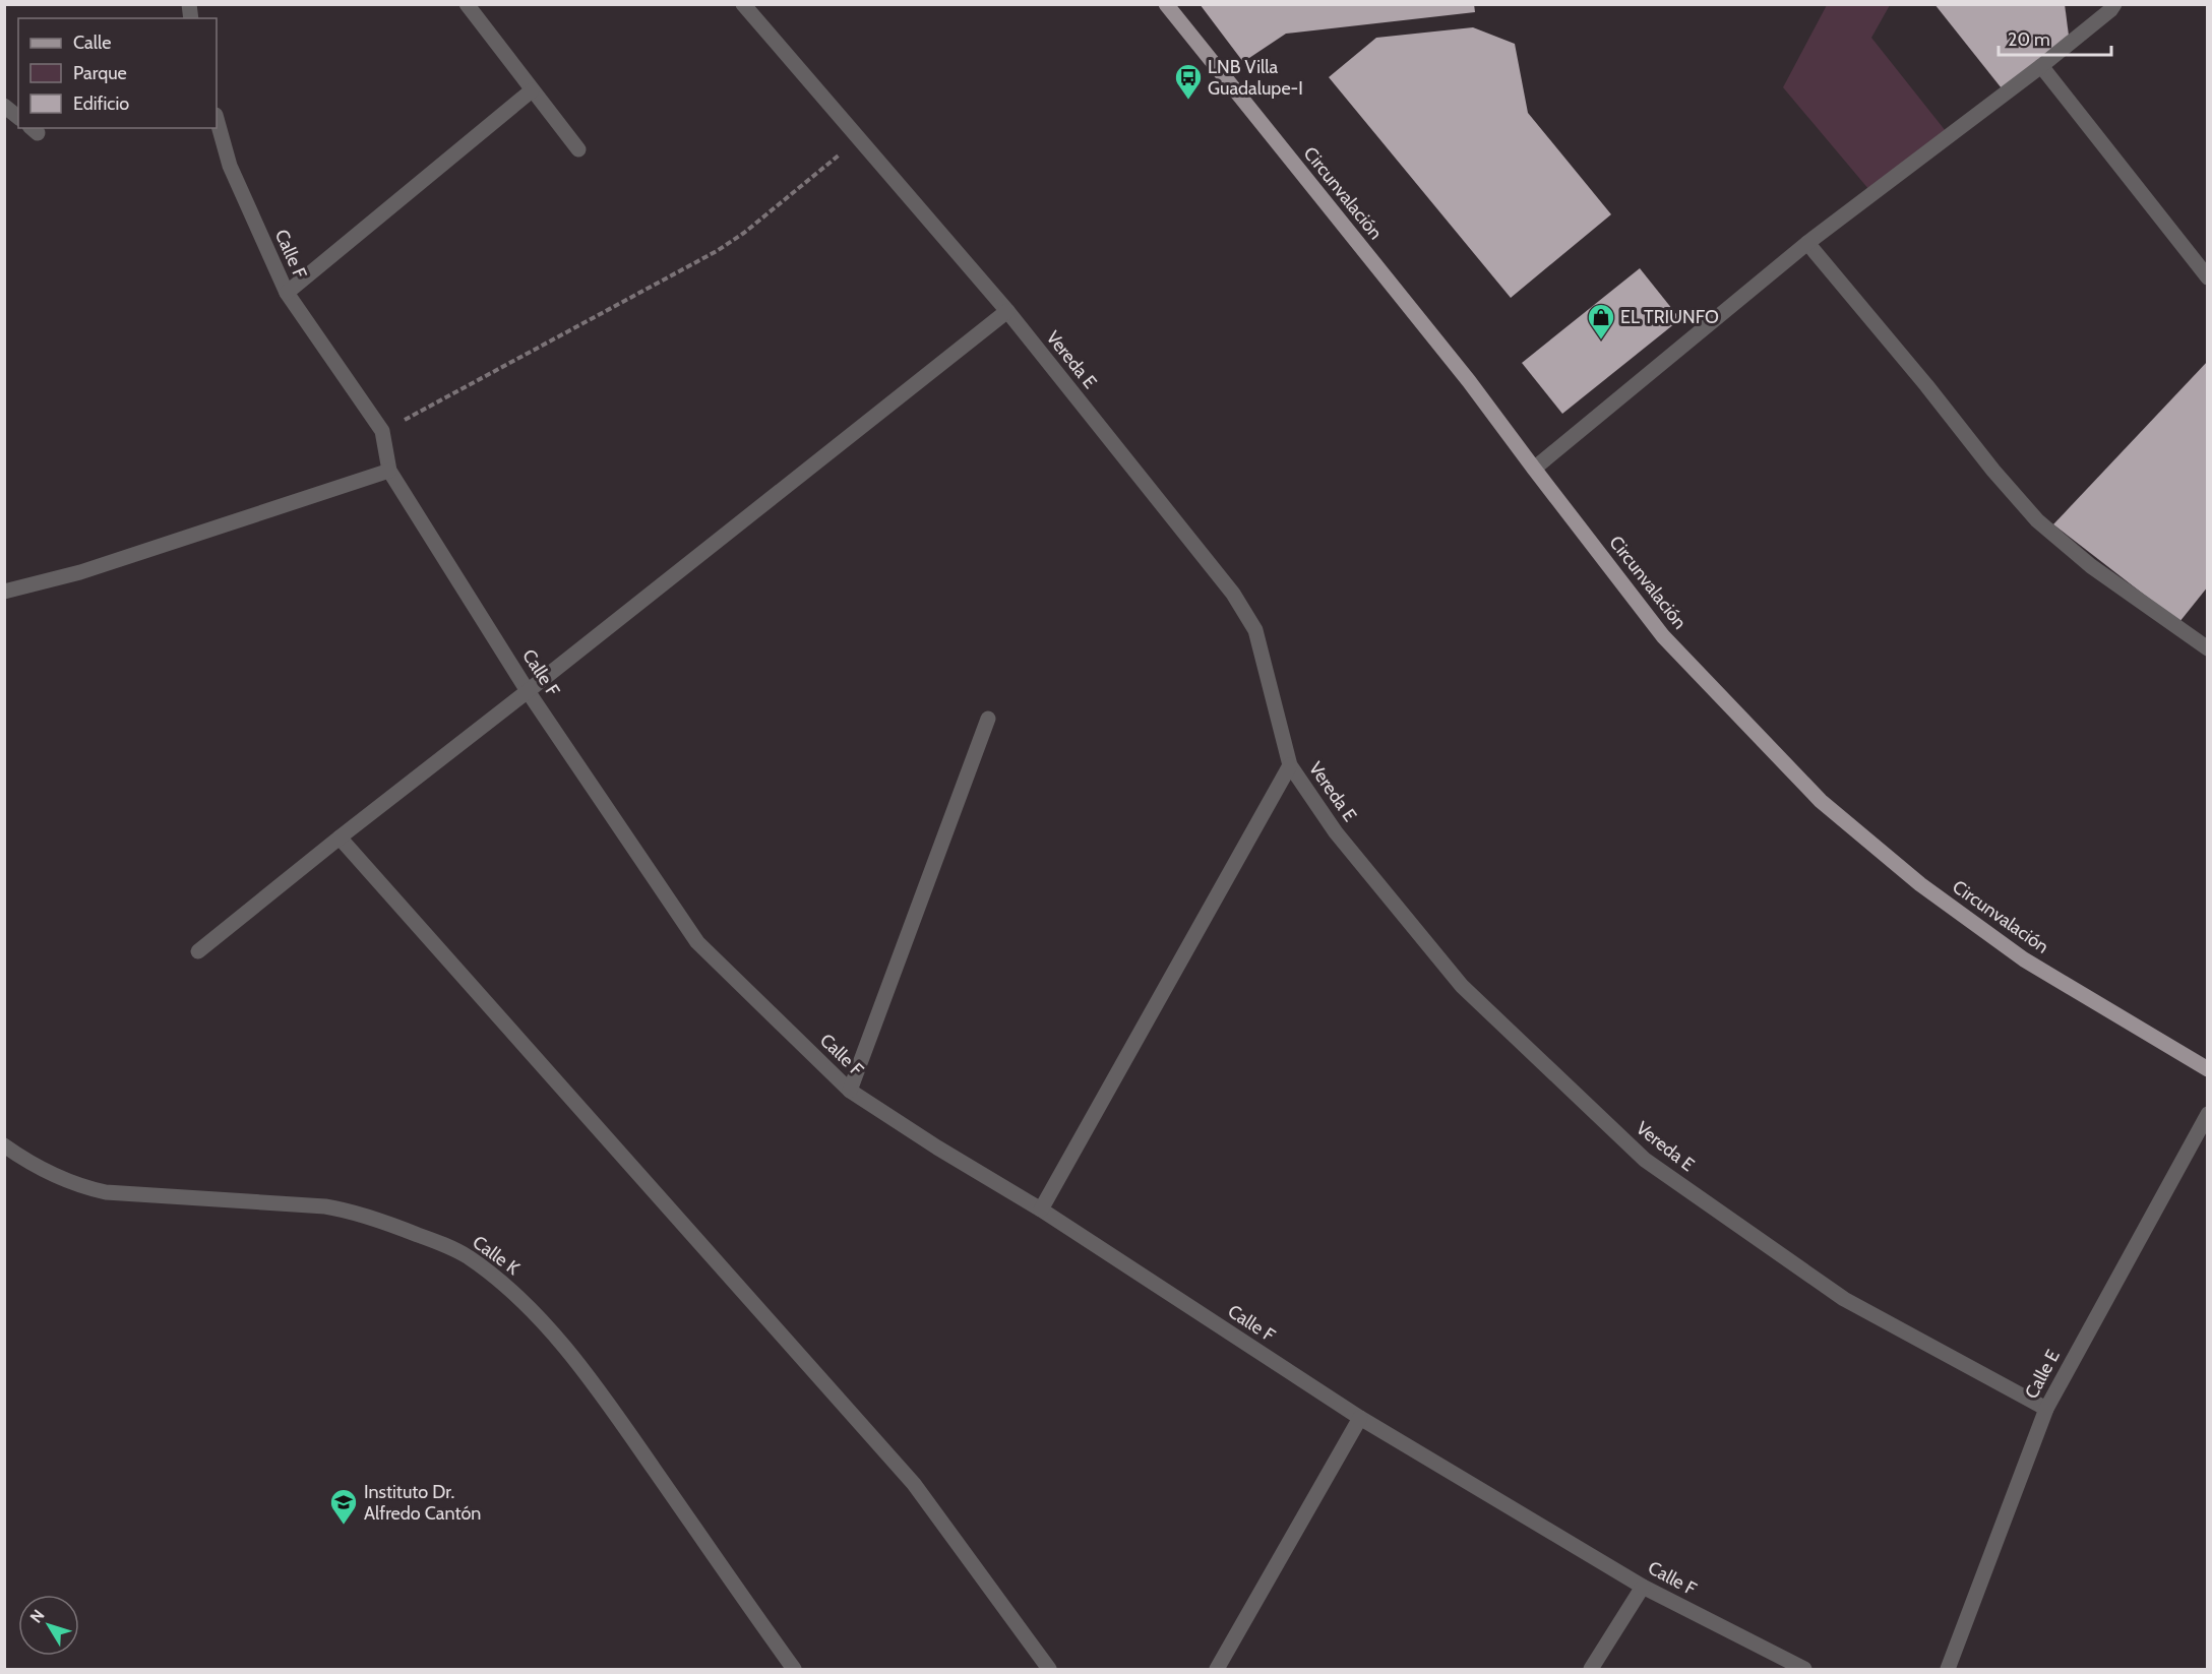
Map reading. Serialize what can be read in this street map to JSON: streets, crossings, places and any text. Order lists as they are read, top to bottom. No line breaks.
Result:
{"streets":{"main road":["Circunvalación"],"street":["Calle F","Vereda E","Calle K","Calle E"]},"crossings":[["Vereda E","Calle E"]],"places":{"bus stop":["LNB Villa Guadalupe-I"],"shop":["EL TRIUNFO"],"school or university":["Instituto Dr. Alfredo Cantón"]},"legend":["Calle","Parque","Edificio"],"scale_bar":"20 m","north":"top left"}
